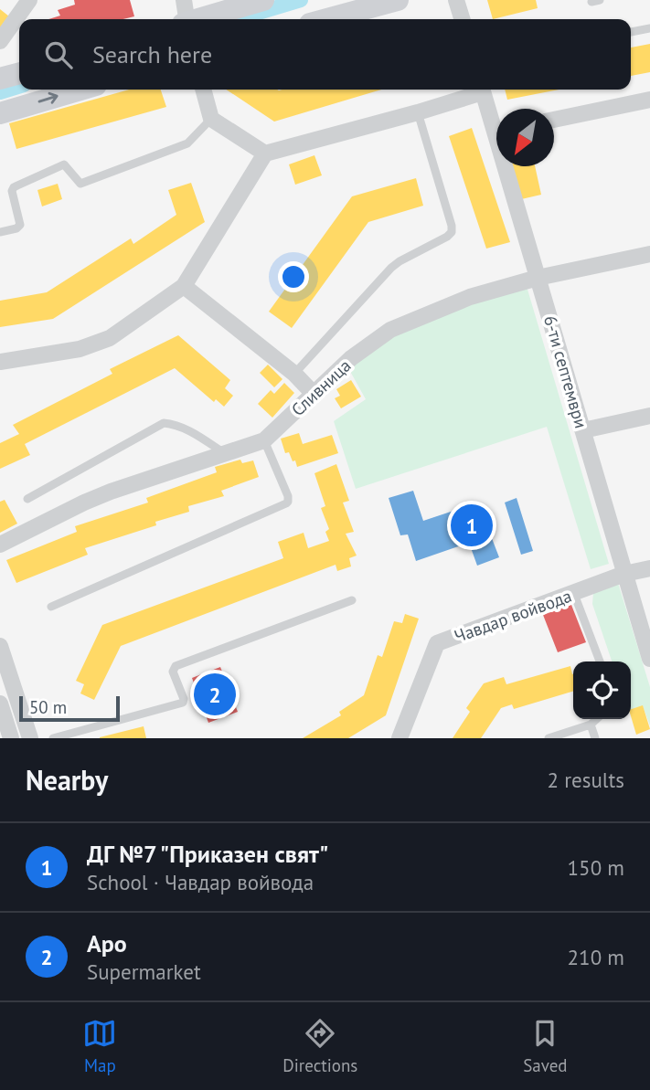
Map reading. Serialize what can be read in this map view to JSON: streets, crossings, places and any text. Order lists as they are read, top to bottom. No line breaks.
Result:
{"streets":{"street":["6-ти септември","Сливница","Чавдар войвода"]},"crossings":[["6-ти септември","Сливница"],["6-ти септември","Чавдар войвода"]],"scale_bar":"50 m","north":"bottom left","page":{"search":"Search here","pins":["1","2"],"scale":"50 m","heading":["Nearby","2 results"],"list":[{"mark":"1","name":"ДГ №7 \"Приказен свят\"","note":"School · Чавдар войвода","value":"150 m"},{"mark":"2","name":"Аро","note":"Supermarket","value":"210 m"}],"nav":["Map","Directions","Saved"]}}
